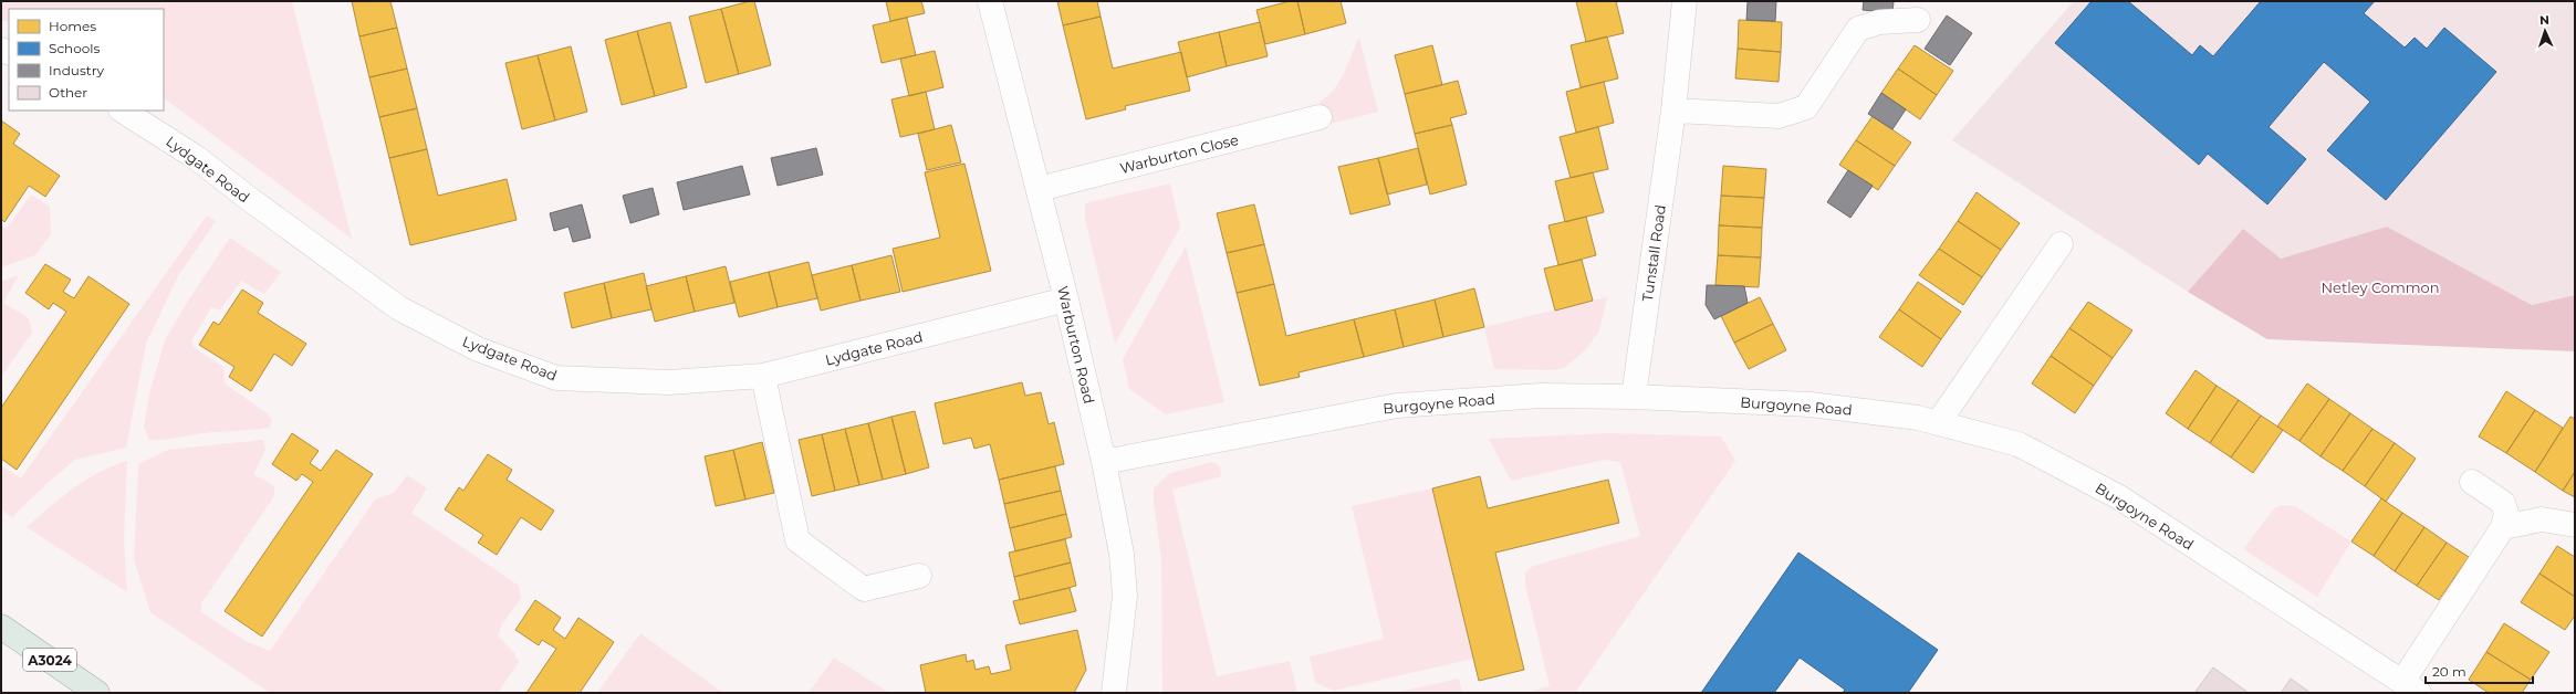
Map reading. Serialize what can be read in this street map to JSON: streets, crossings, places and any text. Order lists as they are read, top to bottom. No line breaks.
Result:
{"streets":{"main road":["A3024"],"street":["Warburton Close","Lydgate Road","Tunstall Road","Warburton Road","Burgoyne Road"]},"crossings":[["Warburton Close","Warburton Road"],["Lydgate Road","Warburton Road"],["Tunstall Road","Burgoyne Road"],["Warburton Road","Burgoyne Road"]],"parks":["Netley Common"],"legend":["Homes","Schools","Industry","Other"],"scale_bar":"20 m","north":"top"}
